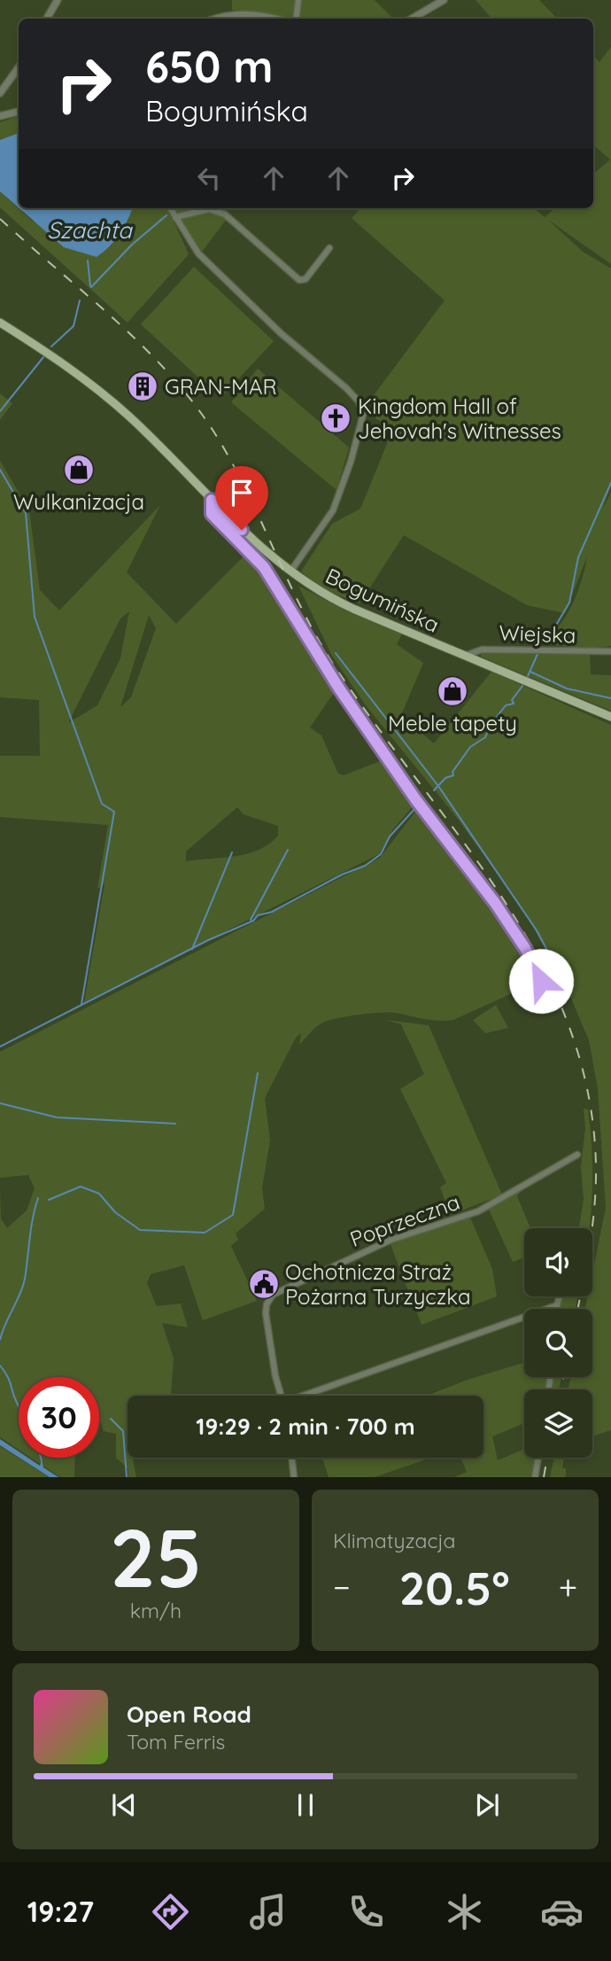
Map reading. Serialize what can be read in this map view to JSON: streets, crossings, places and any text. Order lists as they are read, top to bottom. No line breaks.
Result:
{"streets":{"main road":["Bogumińska"],"street":["Wiejska","Poprzeczna"]},"crossings":[["Bogumińska","Wiejska"]],"water":["Szachta"],"places":{"building":["GRAN-MAR"],"church":["Kingdom Hall of Jehovah's Witnesses"],"shop":["Wulkanizacja","Meble tapety"],"public building":["Ochotnicza Straż Pożarna Turzyczka"]},"page":{"turn":["650 m","Bogumińska"],"limit":"30","trip":"19:29 · 2 min · 700 m","tile":[["25","km/h"],"Klimatyzacja"],"heat":["−","20.5°","+"],"song":["Open Road","Tom Ferris"],"tabs":"19:27"}}
